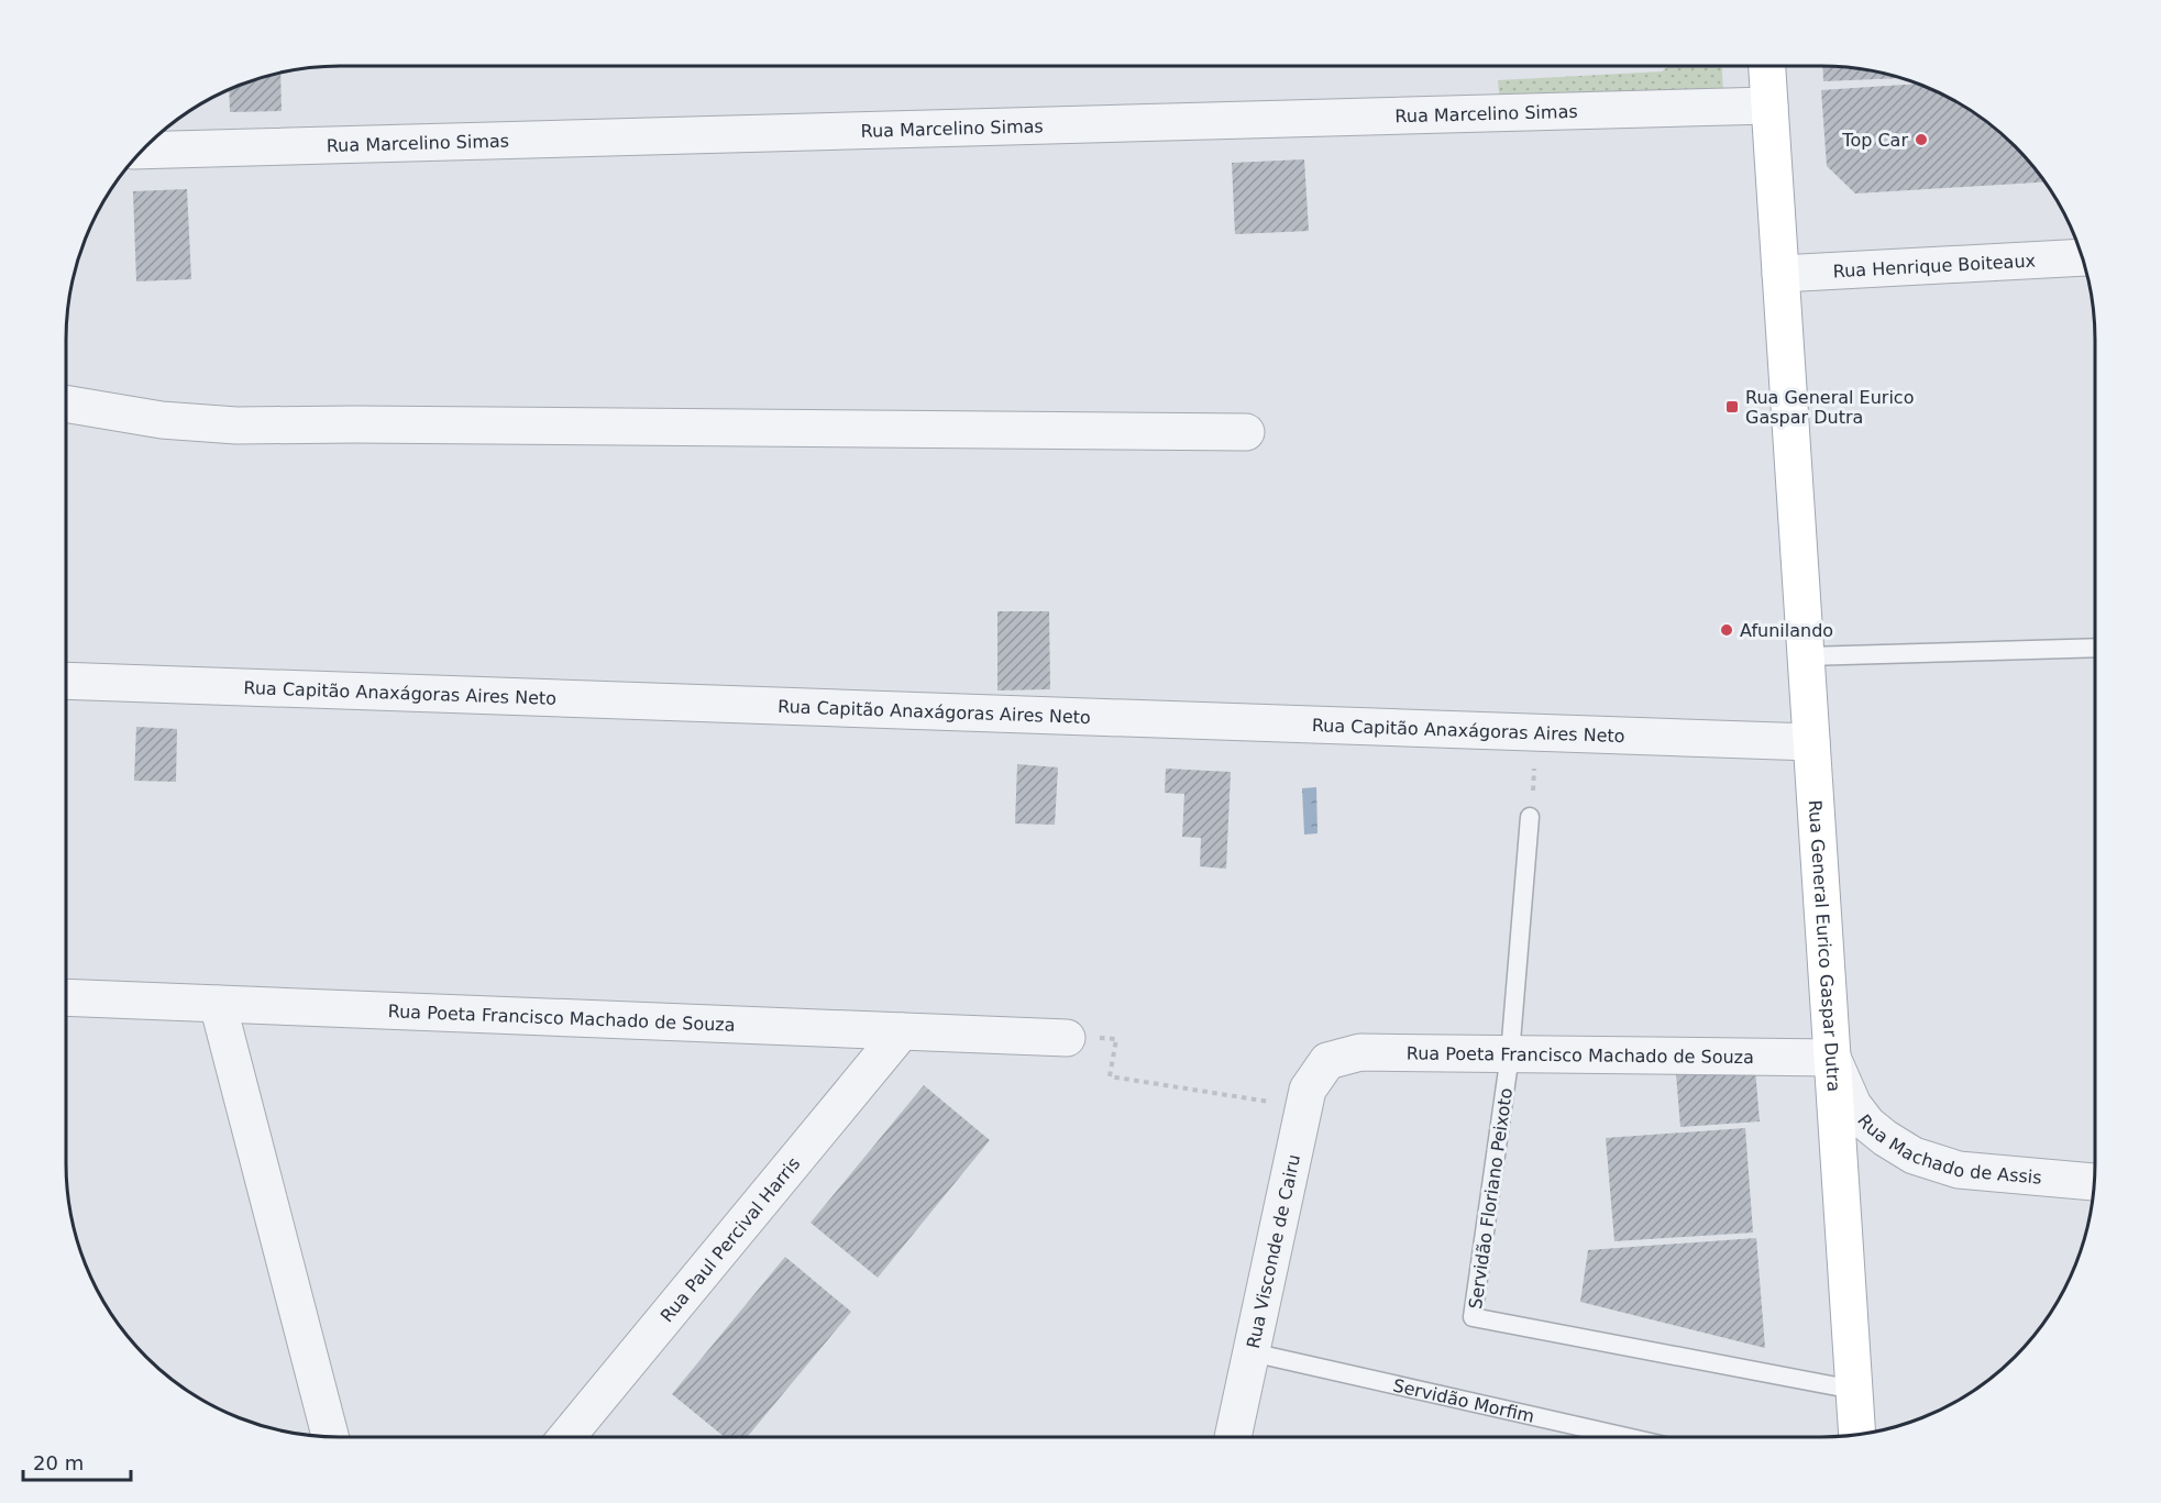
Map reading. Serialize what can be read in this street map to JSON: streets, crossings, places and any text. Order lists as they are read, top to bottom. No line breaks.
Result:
{"streets":{"main road":["Rua General Eurico Gaspar Dutra"],"street":["Rua Marcelino Simas","Rua Henrique Boiteaux","Rua Capitão Anaxágoras Aires Neto","Rua Poeta Francisco Machado de Souza","Rua Machado de Assis","Rua Paul Percival Harris","Rua Visconde de Cairu"],"lane":["Servidão Floriano Peixoto","Servidão Morfim"]},"crossings":[["Rua Marcelino Simas","Rua General Eurico Gaspar Dutra"],["Rua Henrique Boiteaux","Rua General Eurico Gaspar Dutra"],["Rua Capitão Anaxágoras Aires Neto","Rua General Eurico Gaspar Dutra"],["Rua General Eurico Gaspar Dutra","Rua Poeta Francisco Machado de Souza"],["Rua General Eurico Gaspar Dutra","Rua Machado de Assis"],["Rua General Eurico Gaspar Dutra","Servidão Floriano Peixoto"],["Rua Poeta Francisco Machado de Souza","Rua Machado de Assis"],["Rua Poeta Francisco Machado de Souza","Servidão Floriano Peixoto"],["Rua Poeta Francisco Machado de Souza","Rua Paul Percival Harris"],["Rua Poeta Francisco Machado de Souza","Rua Visconde de Cairu"],["Rua Visconde de Cairu","Servidão Morfim"]],"places":{"other":["Top Car","Afunilando"],"transit":["Rua General Eurico Gaspar Dutra"]},"scale_bar":"20 m"}
